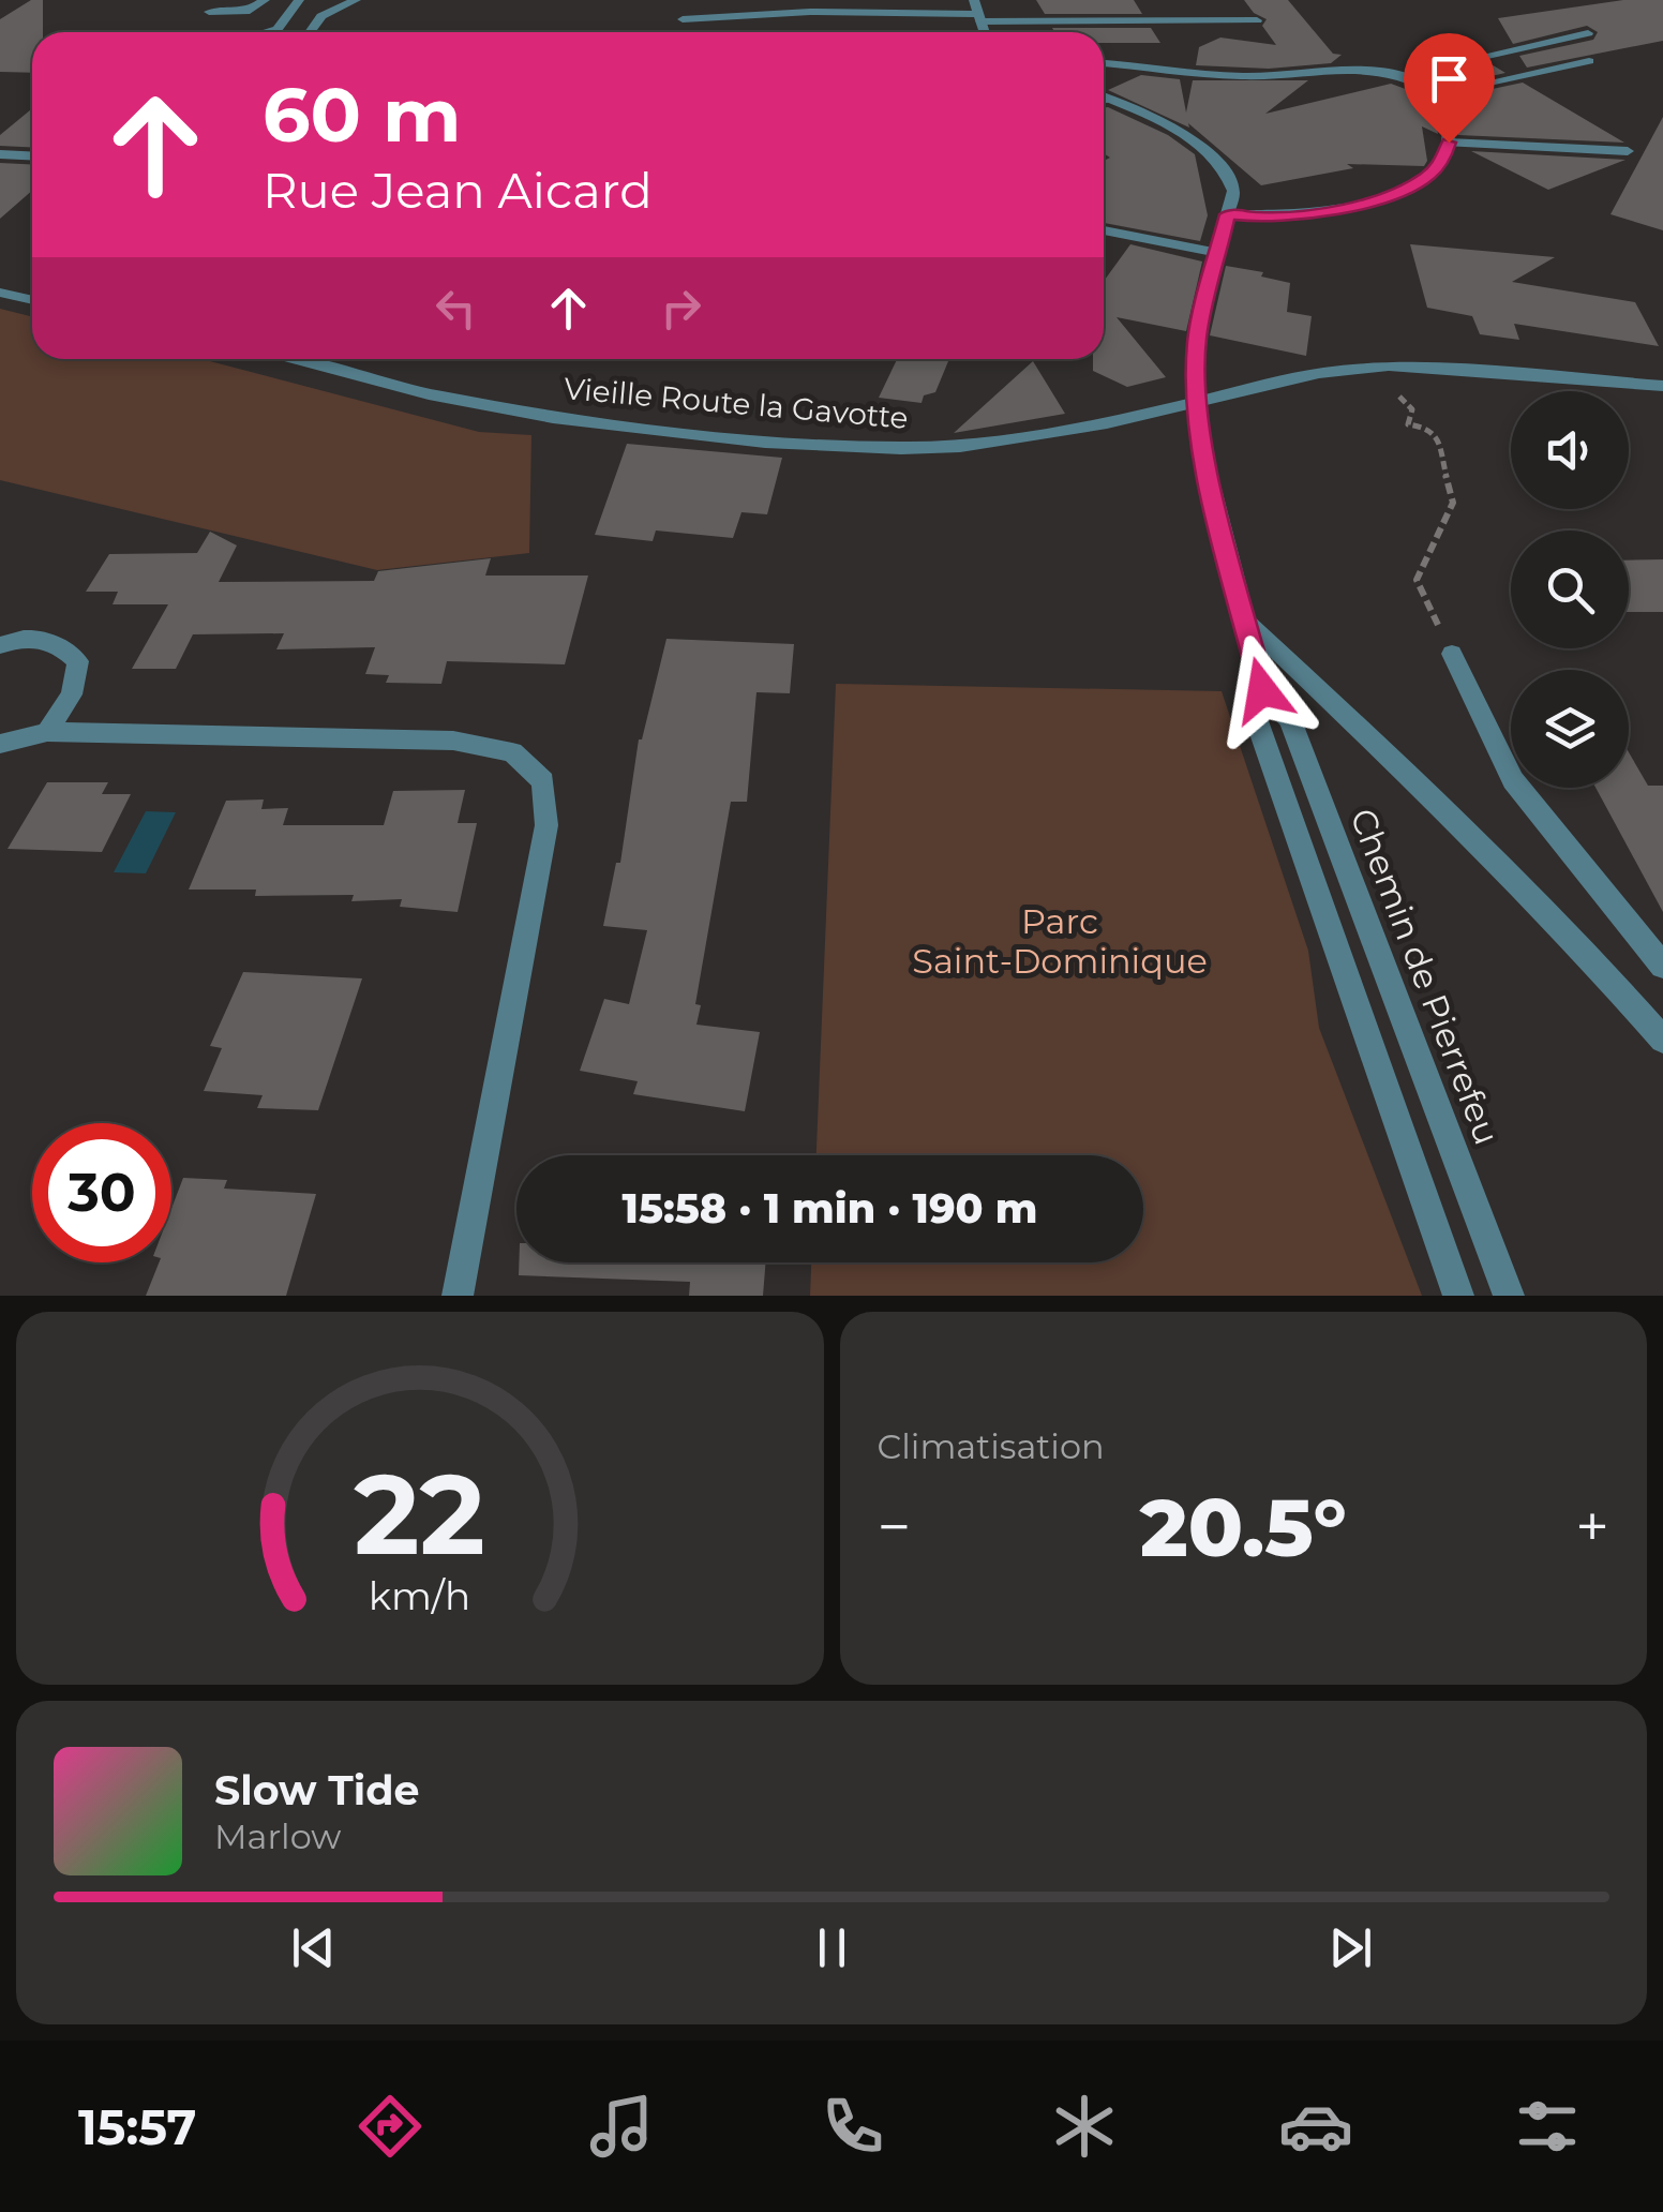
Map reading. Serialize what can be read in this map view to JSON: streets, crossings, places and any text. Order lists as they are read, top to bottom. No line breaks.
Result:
{"streets":{"street":["Vieille Route la Gavotte","Chemin de Pierrefeu"]},"crossings":[["Vieille Route la Gavotte","Chemin de Pierrefeu"]],"parks":["Parc Saint-Dominique"],"page":{"turn":["60 m","Rue Jean Aicard"],"limit":"30","trip":"15:58 · 1 min · 190 m","tile":"Climatisation","heat":["−","20.5°","+"],"song":["Slow Tide","Marlow"],"tabs":"15:57","gauge":["22","km/h"]}}
